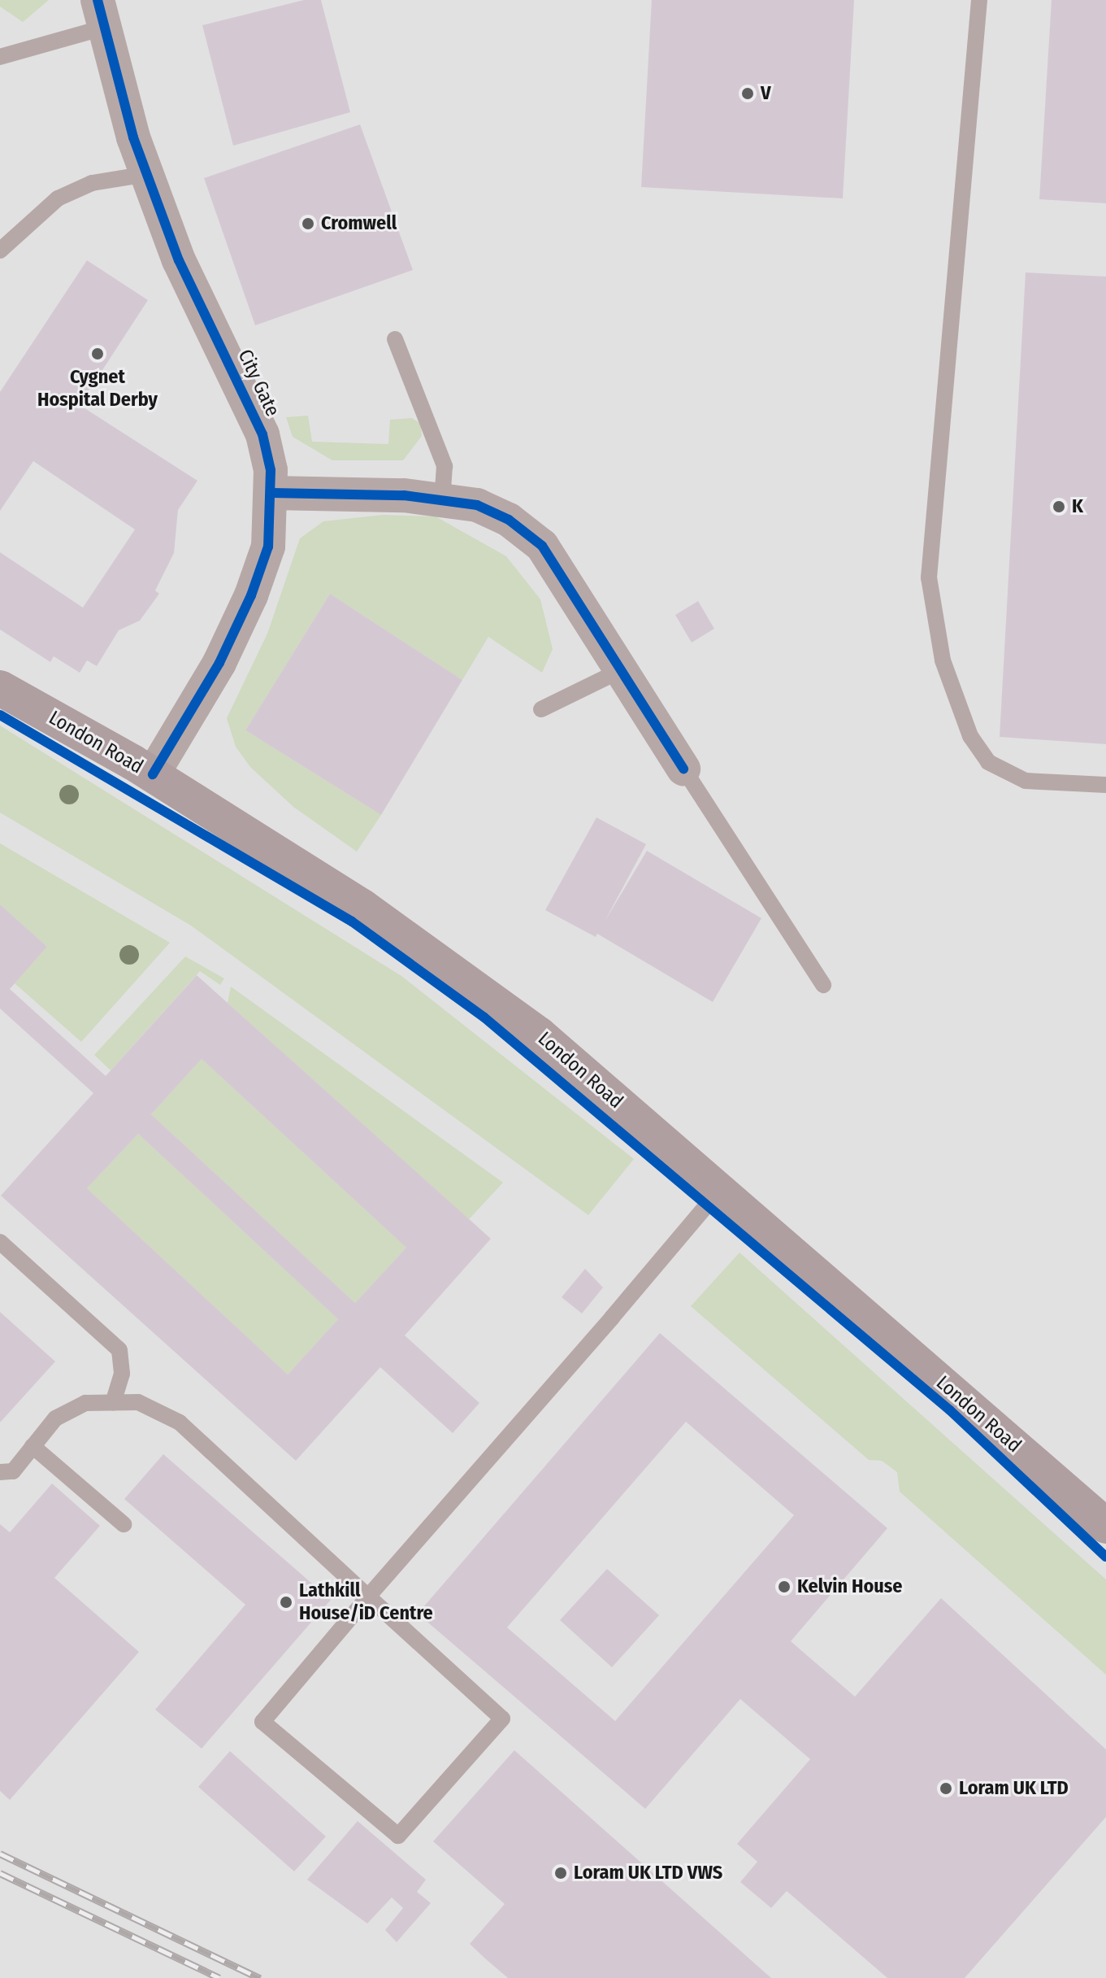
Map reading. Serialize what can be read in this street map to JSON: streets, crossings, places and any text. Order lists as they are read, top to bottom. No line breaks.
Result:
{"streets":{"main road":["London Road"],"street":["City Gate"]},"crossings":[["City Gate","London Road"]],"places":["V","Cromwell","Cygnet Hospital Derby","K","Kelvin House","Lathkill House/iD Centre","Loram UK LTD","Loram UK LTD VWS"]}
